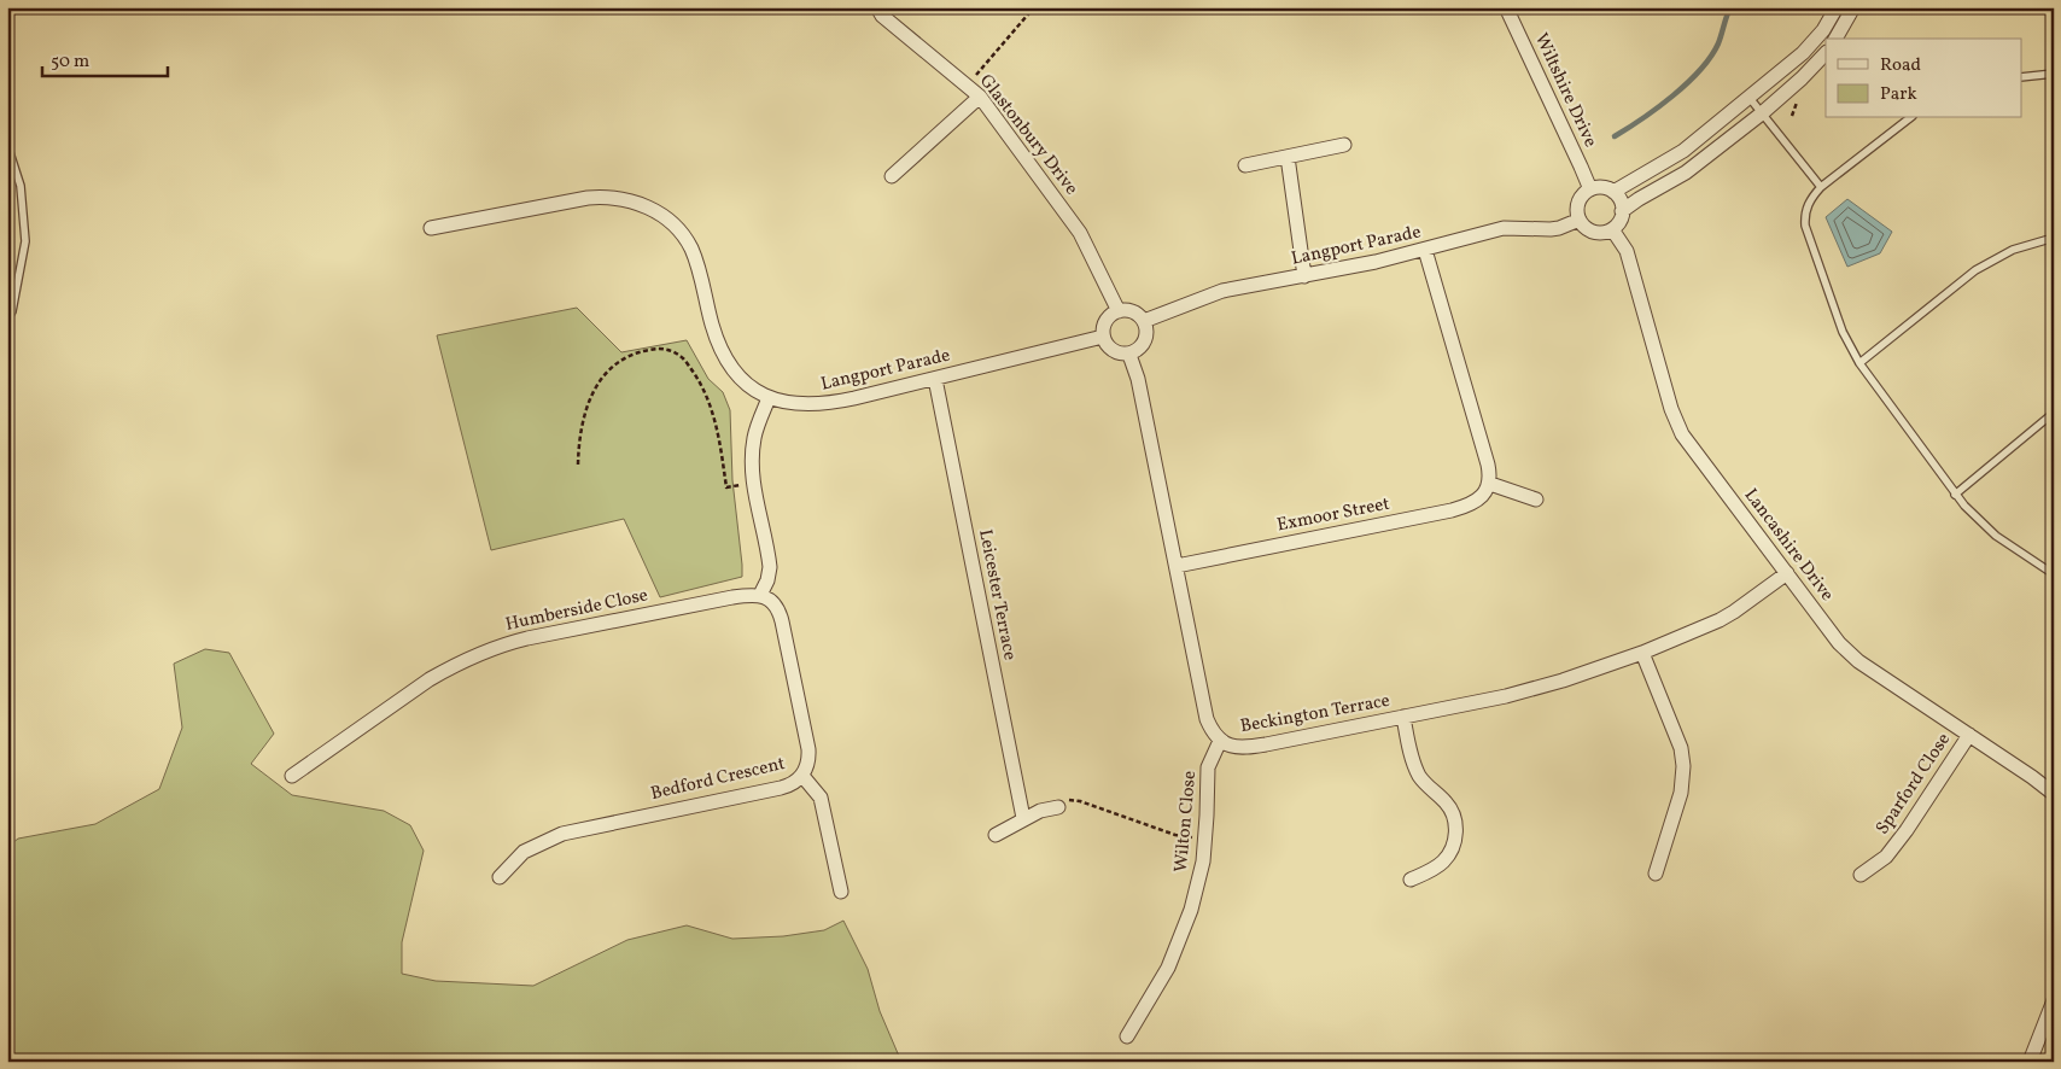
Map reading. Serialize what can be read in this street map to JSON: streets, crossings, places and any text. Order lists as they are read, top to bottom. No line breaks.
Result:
{"streets":{"street":["Wiltshire Drive","Glastonbury Drive","Langport Parade","Exmoor Street","Lancashire Drive","Leicester Terrace","Humberside Close","Beckington Terrace","Bedford Crescent","Sparford Close","Wilton Close"]},"crossings":[["Wiltshire Drive","Langport Parade"],["Wiltshire Drive","Lancashire Drive"],["Glastonbury Drive","Langport Parade"],["Glastonbury Drive","Beckington Terrace"],["Langport Parade","Lancashire Drive"],["Langport Parade","Leicester Terrace"],["Langport Parade","Beckington Terrace"],["Exmoor Street","Beckington Terrace"],["Lancashire Drive","Beckington Terrace"],["Lancashire Drive","Sparford Close"],["Humberside Close","Bedford Crescent"],["Beckington Terrace","Wilton Close"]],"legend":["Road","Park"],"scale_bar":"50 m"}
